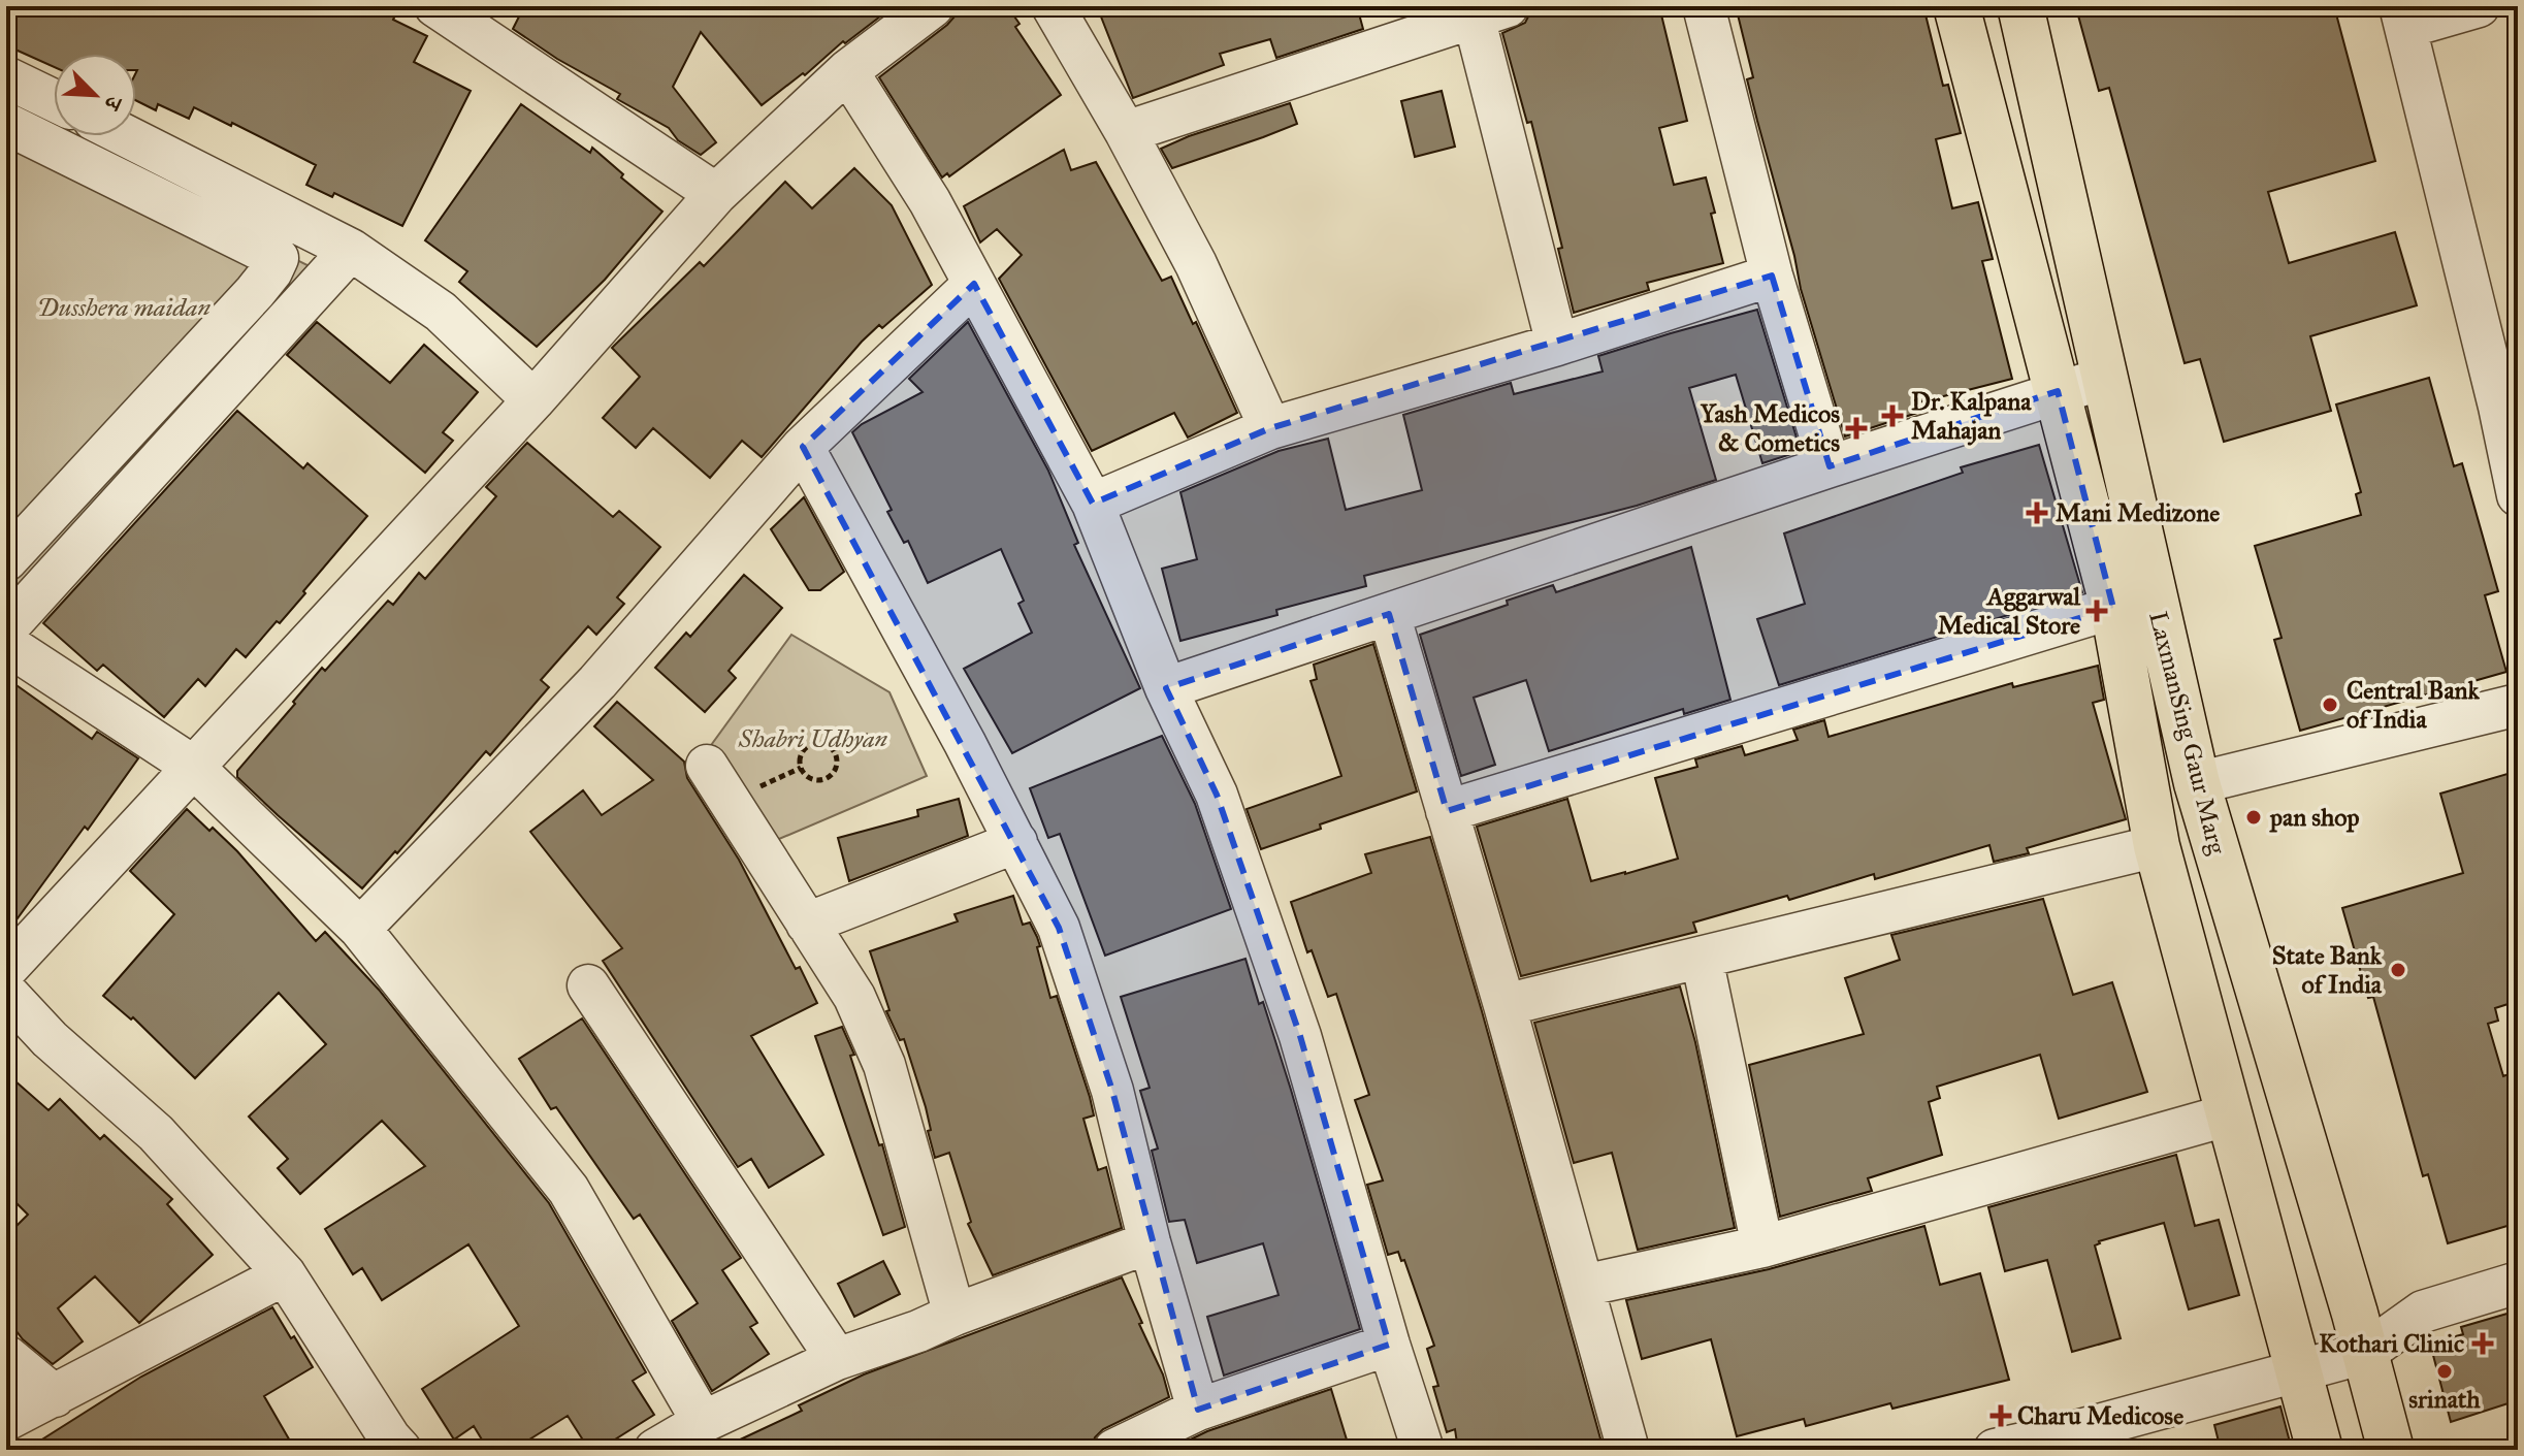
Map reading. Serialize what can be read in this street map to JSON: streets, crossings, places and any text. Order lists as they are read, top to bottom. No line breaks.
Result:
{"streets":{"main road":["LaxmanSing Gaur Marg"]},"parks":["Dusshera maidan","Shabri Udhyan"],"places":{"health":["Dr. Kalpana Mahajan","Yash Medicos & Cometics","Mani Medizone","Aggarwal Medical Store","Kothari Clinic","Charu Medicose"],"other":["Central Bank of India","pan shop","State Bank of India","srinath"]},"north":"bottom right"}
